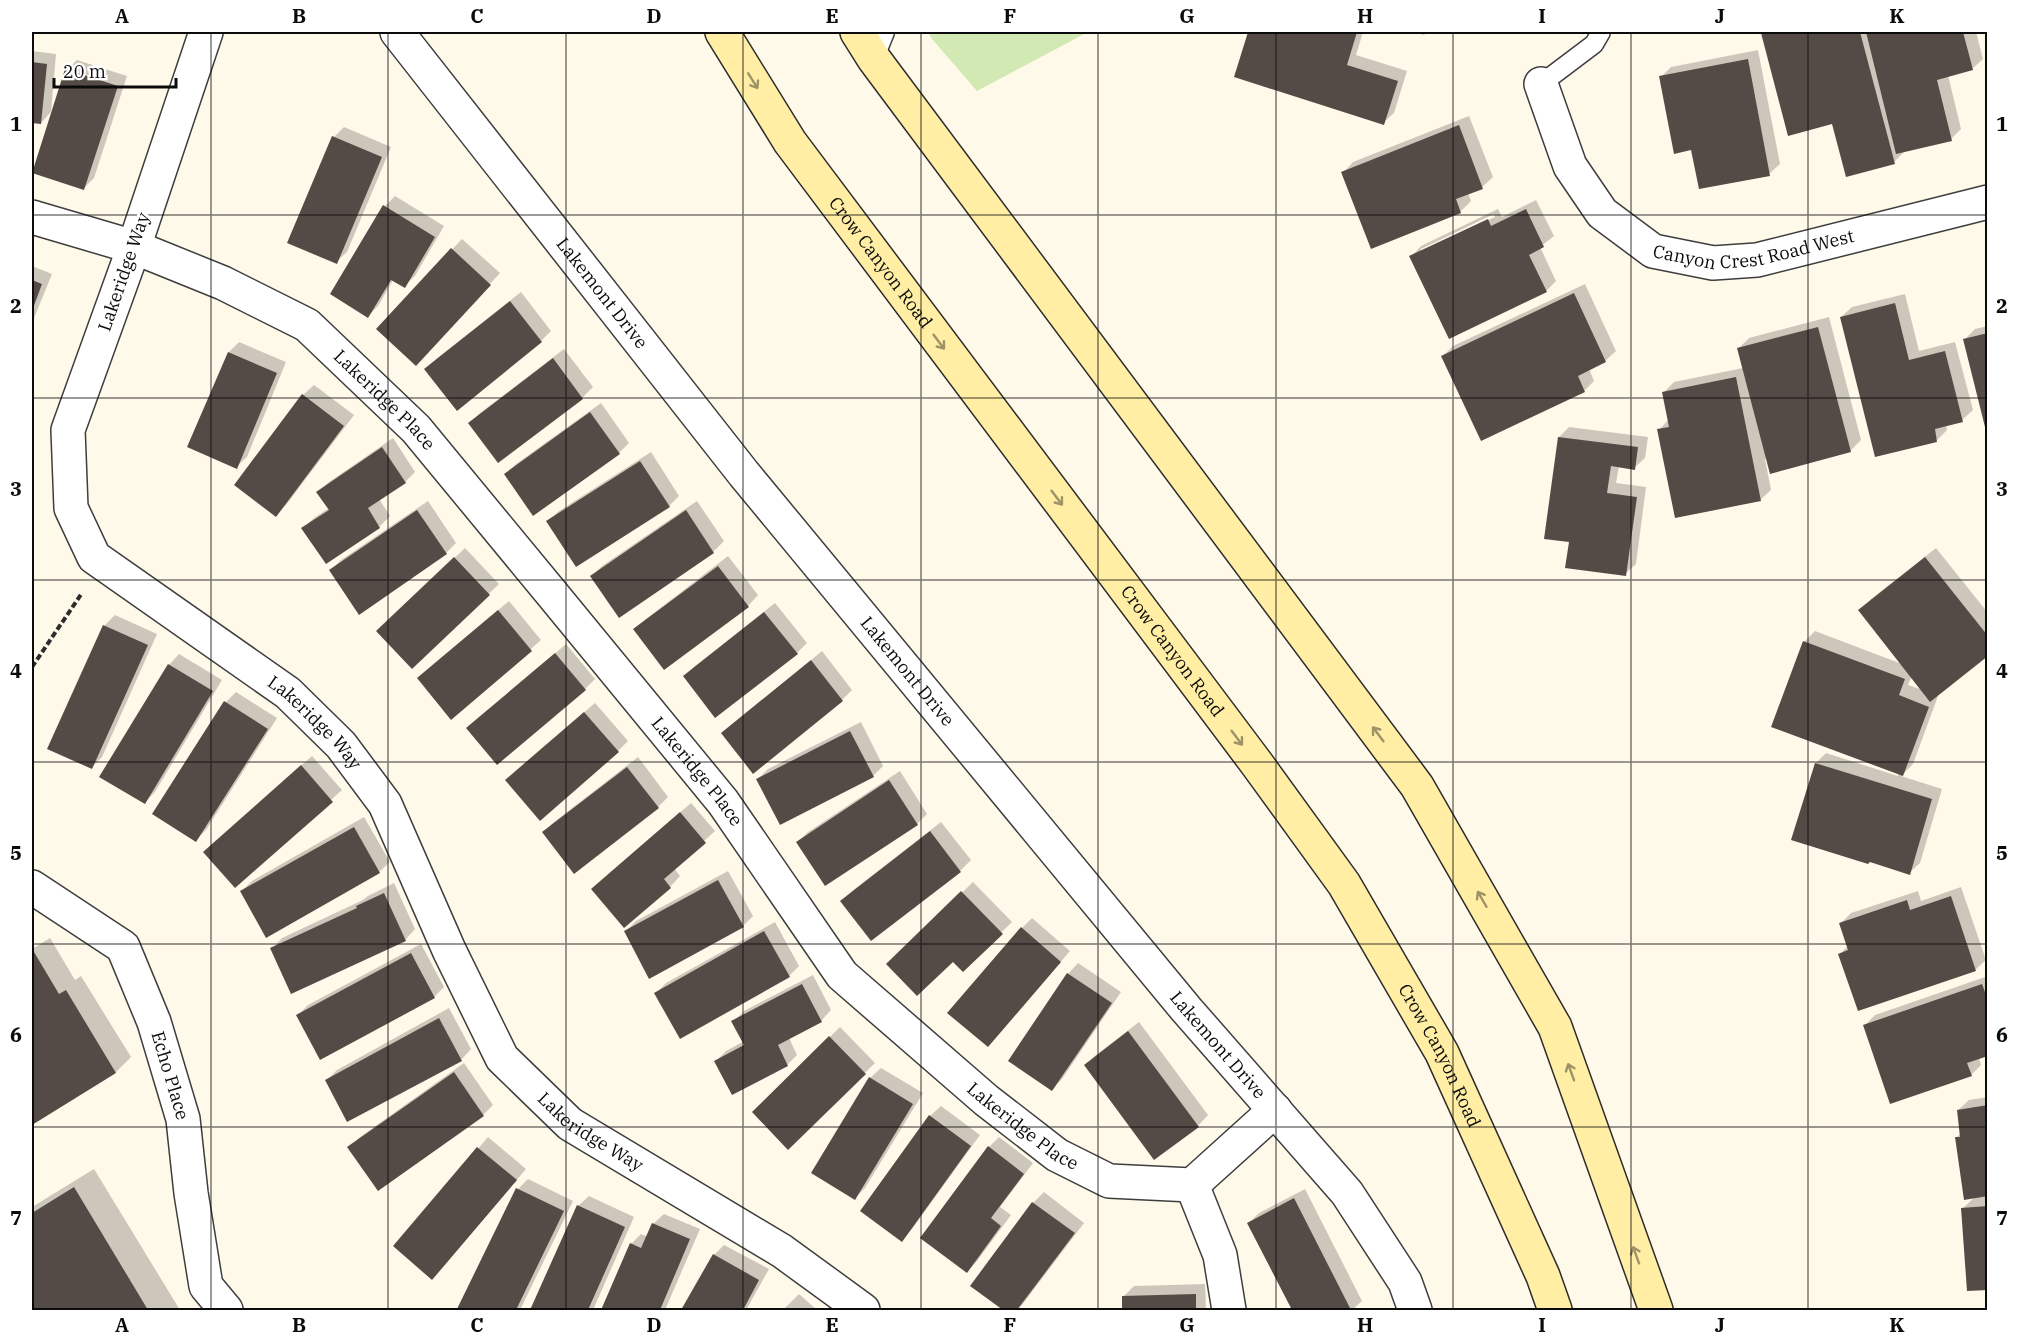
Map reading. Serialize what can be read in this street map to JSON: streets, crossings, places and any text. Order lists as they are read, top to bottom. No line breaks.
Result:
{"streets":{"main road":["Crow Canyon Road"],"street":["Canyon Crest Road West","Lakeridge Way","Lakemont Drive","Lakeridge Place","Echo Place"]},"crossings":[["Lakeridge Way","Lakeridge Place"]],"scale_bar":"20 m","grid":{"columns":["A","B","C","D","E","F","G","H","I","J","K"],"rows":["1","2","3","4","5","6","7"]}}
